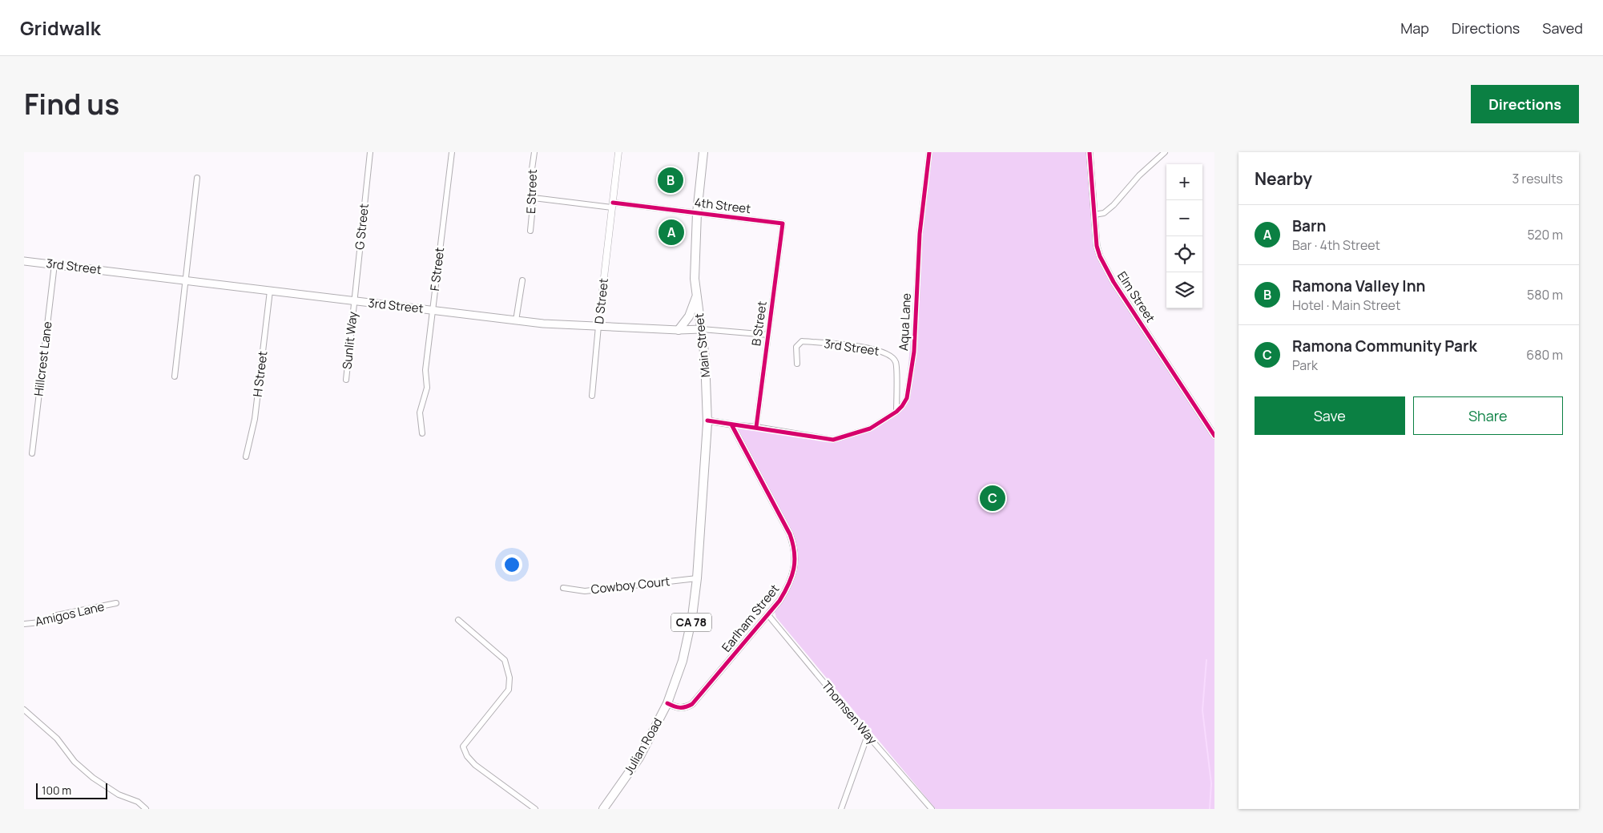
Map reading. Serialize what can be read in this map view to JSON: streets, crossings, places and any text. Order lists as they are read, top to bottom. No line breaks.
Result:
{"streets":{"main road":["3rd Street","Main Street","CA 78","Julian Road"],"street":["E Street","4th Street","G Street","F Street","Elm Street","D Street","Aqua Lane","B Street","Sunlit Way","Hillcrest Lane","H Street","Cowboy Court","Amigos Lane","Earlham Street","Thomsen Way"]},"crossings":[["E Street","4th Street"],["4th Street","D Street"],["4th Street","B Street"],["4th Street","Main Street"],["G Street","3rd Street"],["G Street","Sunlit Way"],["3rd Street","F Street"],["3rd Street","D Street"],["3rd Street","Aqua Lane"],["3rd Street","B Street"],["3rd Street","Sunlit Way"],["3rd Street","Main Street"],["3rd Street","Hillcrest Lane"],["3rd Street","H Street"],["Aqua Lane","B Street"],["Aqua Lane","Earlham Street"],["Main Street","Julian Road"],["Cowboy Court","Julian Road"],["Earlham Street","Thomsen Way"],["Earlham Street","Julian Road"]],"scale_bar":"100 m","page":{"header":"Gridwalk","nav":["Map","Directions","Saved"],"title":"Find us","buttons":["Directions",["Save","Share"]],"heading":["Nearby","3 results"],"map_buttons":["+","−"],"pins":["B","A","C"],"list":[{"mark":"A","name":"Barn","note":"Bar · 4th Street","value":"520 m"},{"mark":"B","name":"Ramona Valley Inn","note":"Hotel · Main Street","value":"580 m"},{"mark":"C","name":"Ramona Community Park","note":"Park","value":"680 m"}],"scale":"100 m"}}
